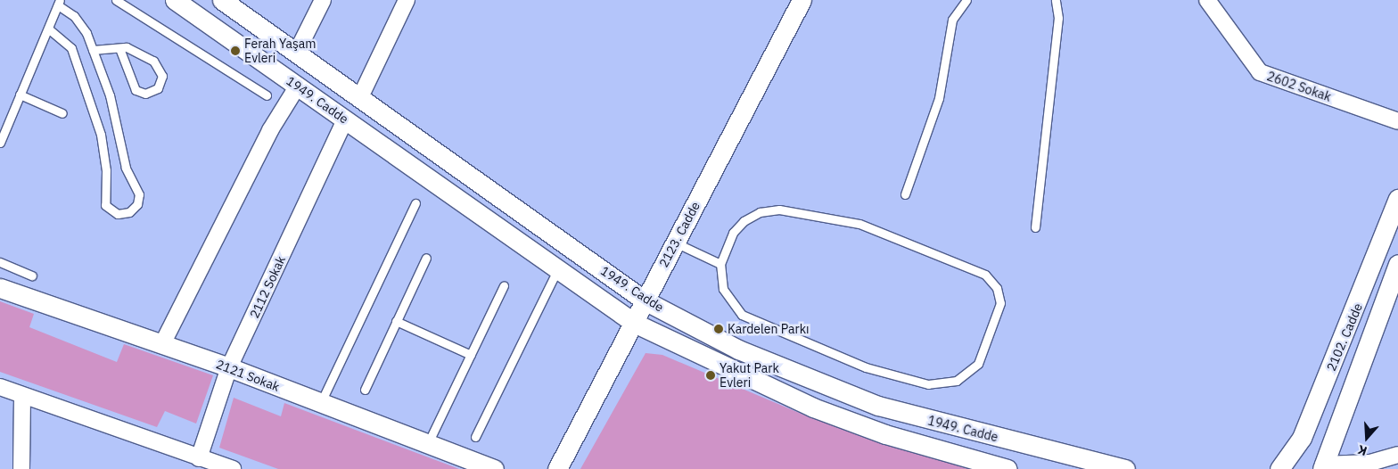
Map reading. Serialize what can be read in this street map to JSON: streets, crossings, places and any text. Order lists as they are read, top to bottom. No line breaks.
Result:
{"streets":{"street":["2602 Sokak","1949. Cadde","2123. Cadde","2112 Sokak","2102. Cadde","2121 Sokak"]},"crossings":[["1949. Cadde","2123. Cadde"],["1949. Cadde","2112 Sokak"],["2112 Sokak","2121 Sokak"]],"places":["Ferah Yaşam Evleri","Kardelen Parkı","Yakut Park Evleri"],"north":"bottom"}
